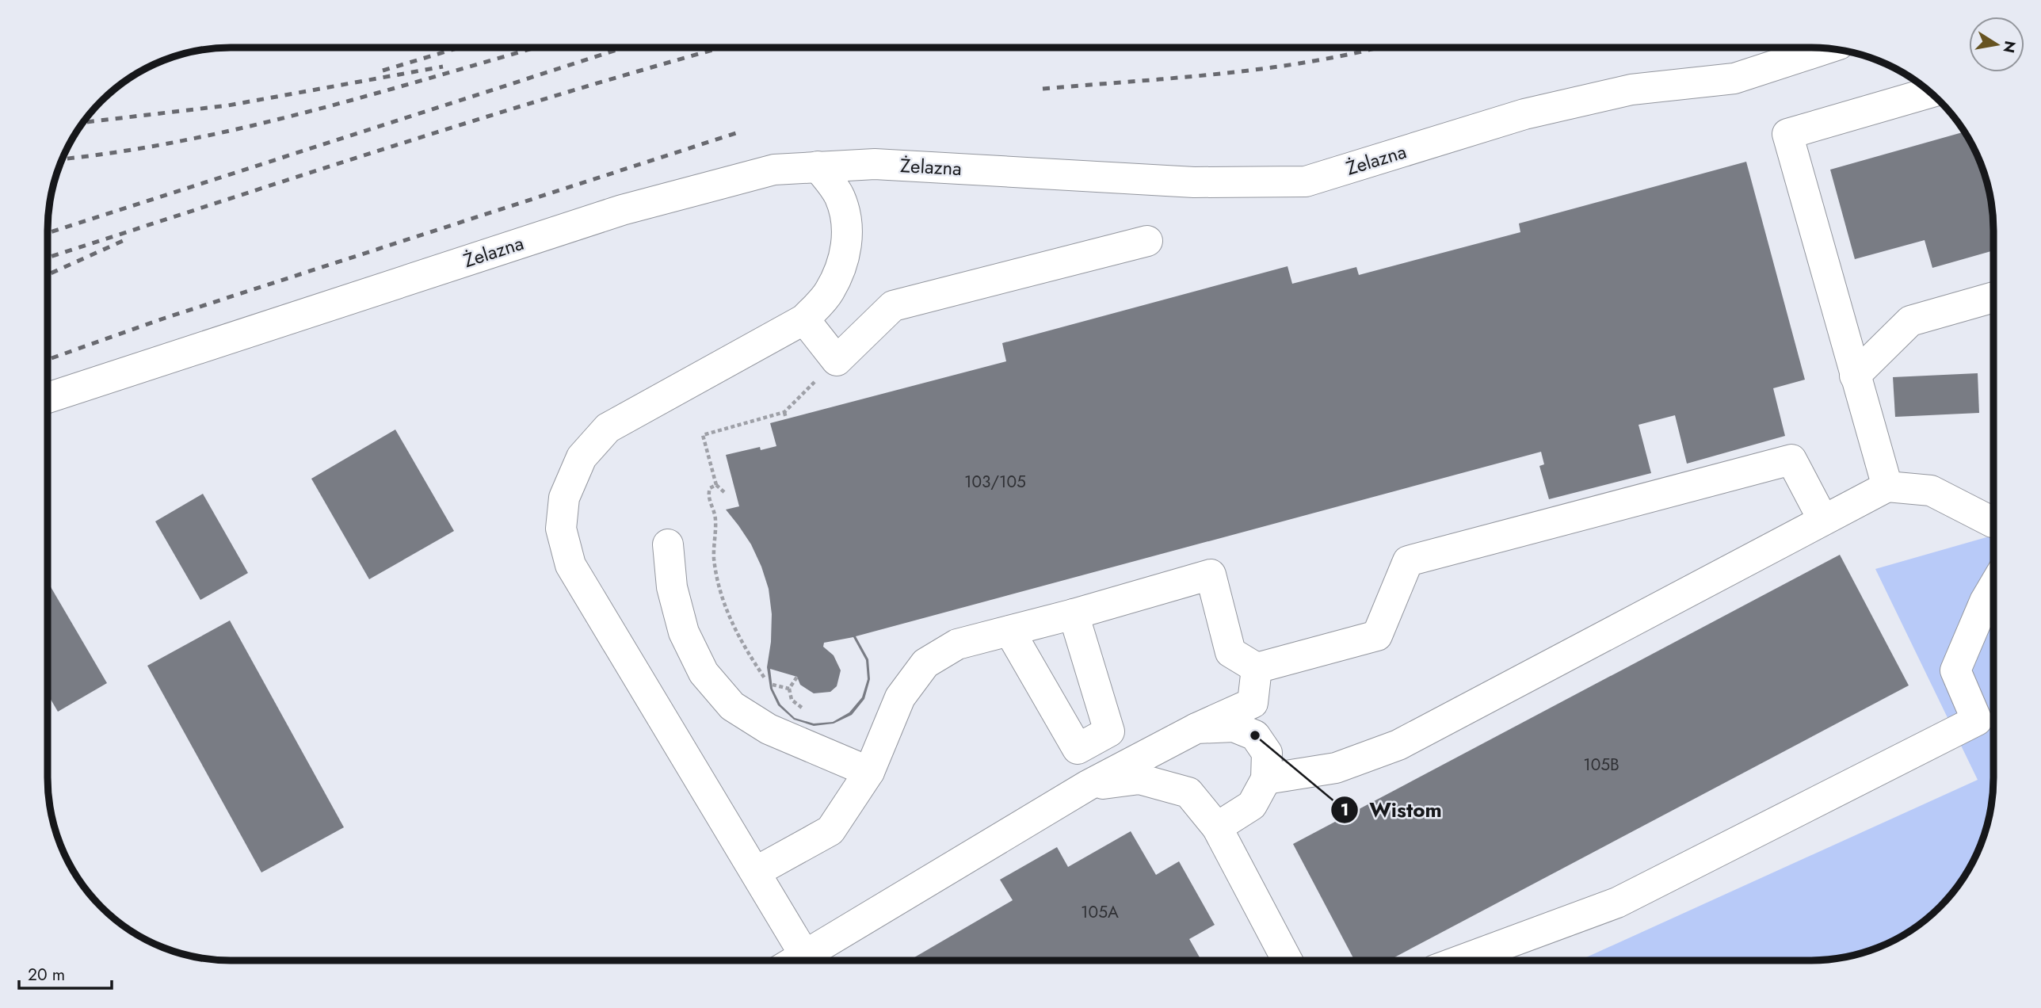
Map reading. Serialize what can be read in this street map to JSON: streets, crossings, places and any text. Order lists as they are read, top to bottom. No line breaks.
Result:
{"streets":{"street":["Żelazna"]},"places":["Wistom"],"house_numbers":["103/105","105B","105A"],"scale_bar":"20 m","north":"right"}
